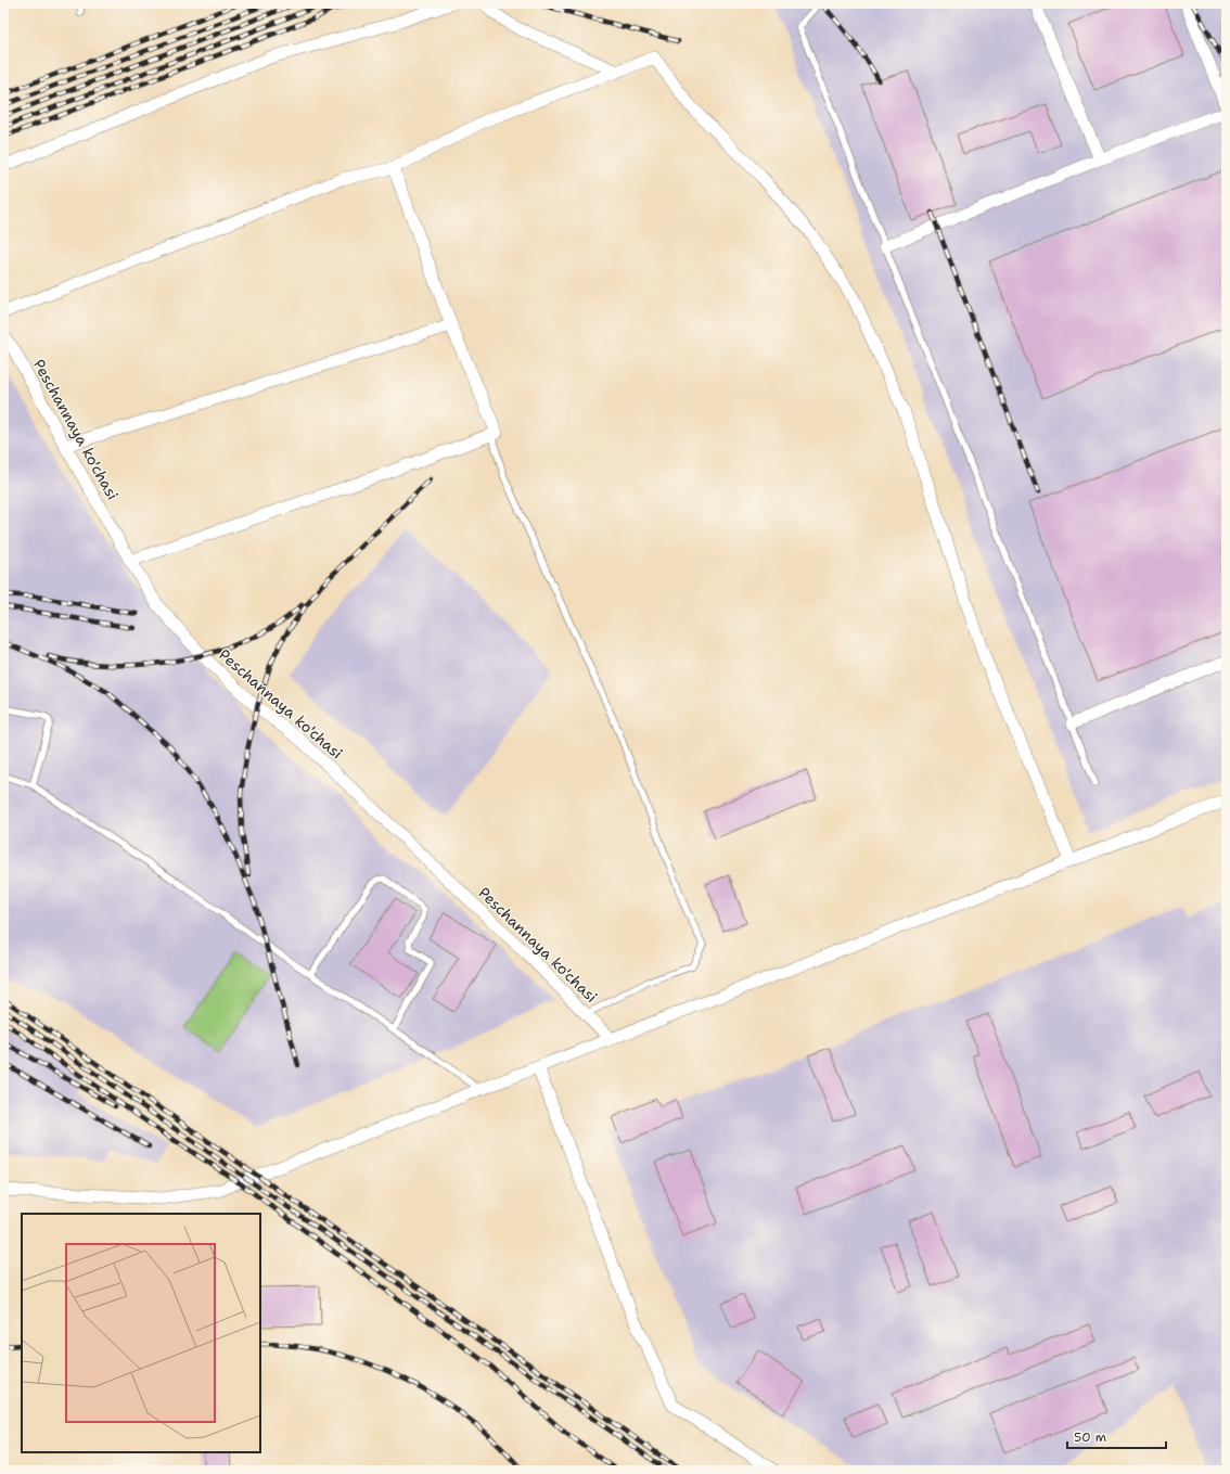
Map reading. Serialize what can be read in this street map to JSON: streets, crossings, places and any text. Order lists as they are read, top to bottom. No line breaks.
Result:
{"streets":{"street":["Peschannaya ko'chasi"]},"scale_bar":"50 m"}
